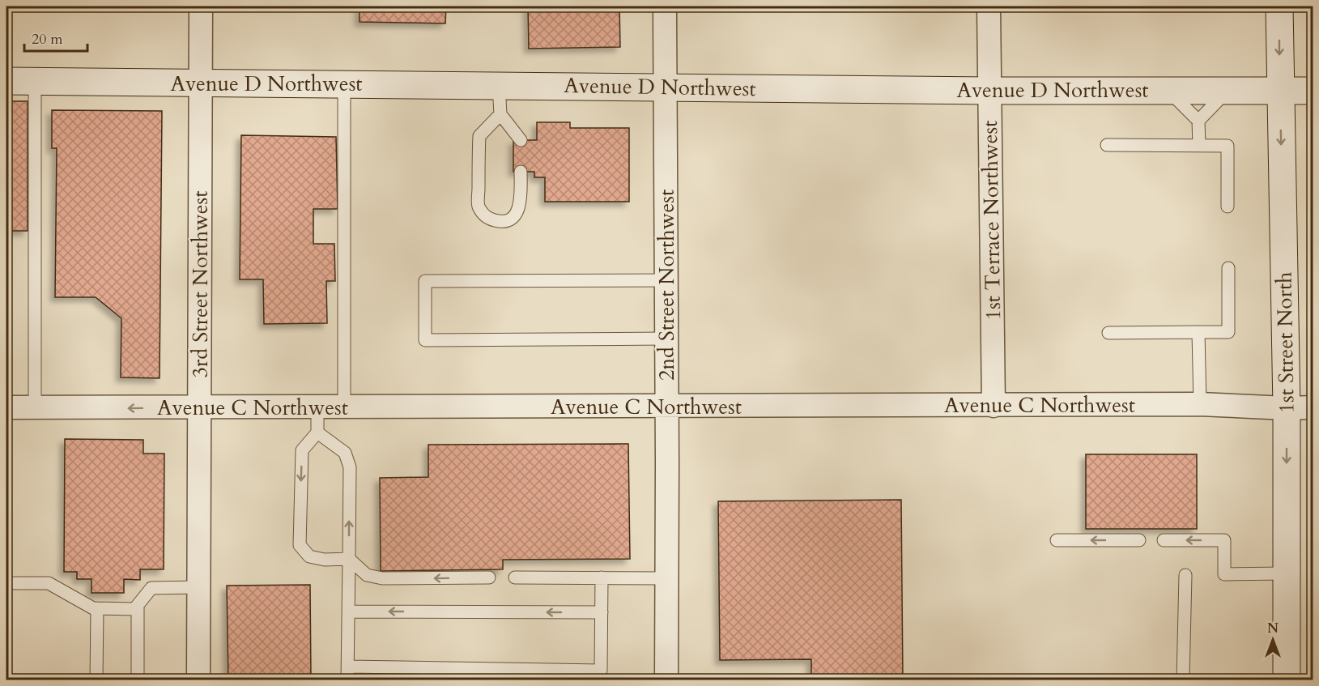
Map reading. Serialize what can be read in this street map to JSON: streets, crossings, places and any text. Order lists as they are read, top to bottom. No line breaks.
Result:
{"streets":{"street":["Avenue D Northwest","1st Terrace Northwest","3rd Street Northwest","2nd Street Northwest","1st Street North","Avenue C Northwest"]},"crossings":[["Avenue D Northwest","1st Terrace Northwest"],["Avenue D Northwest","3rd Street Northwest"],["Avenue D Northwest","2nd Street Northwest"],["Avenue D Northwest","1st Street North"],["1st Terrace Northwest","Avenue C Northwest"],["3rd Street Northwest","Avenue C Northwest"],["2nd Street Northwest","Avenue C Northwest"],["1st Street North","Avenue C Northwest"]],"one_way":["1st Street North"],"scale_bar":"20 m","north":"top"}
